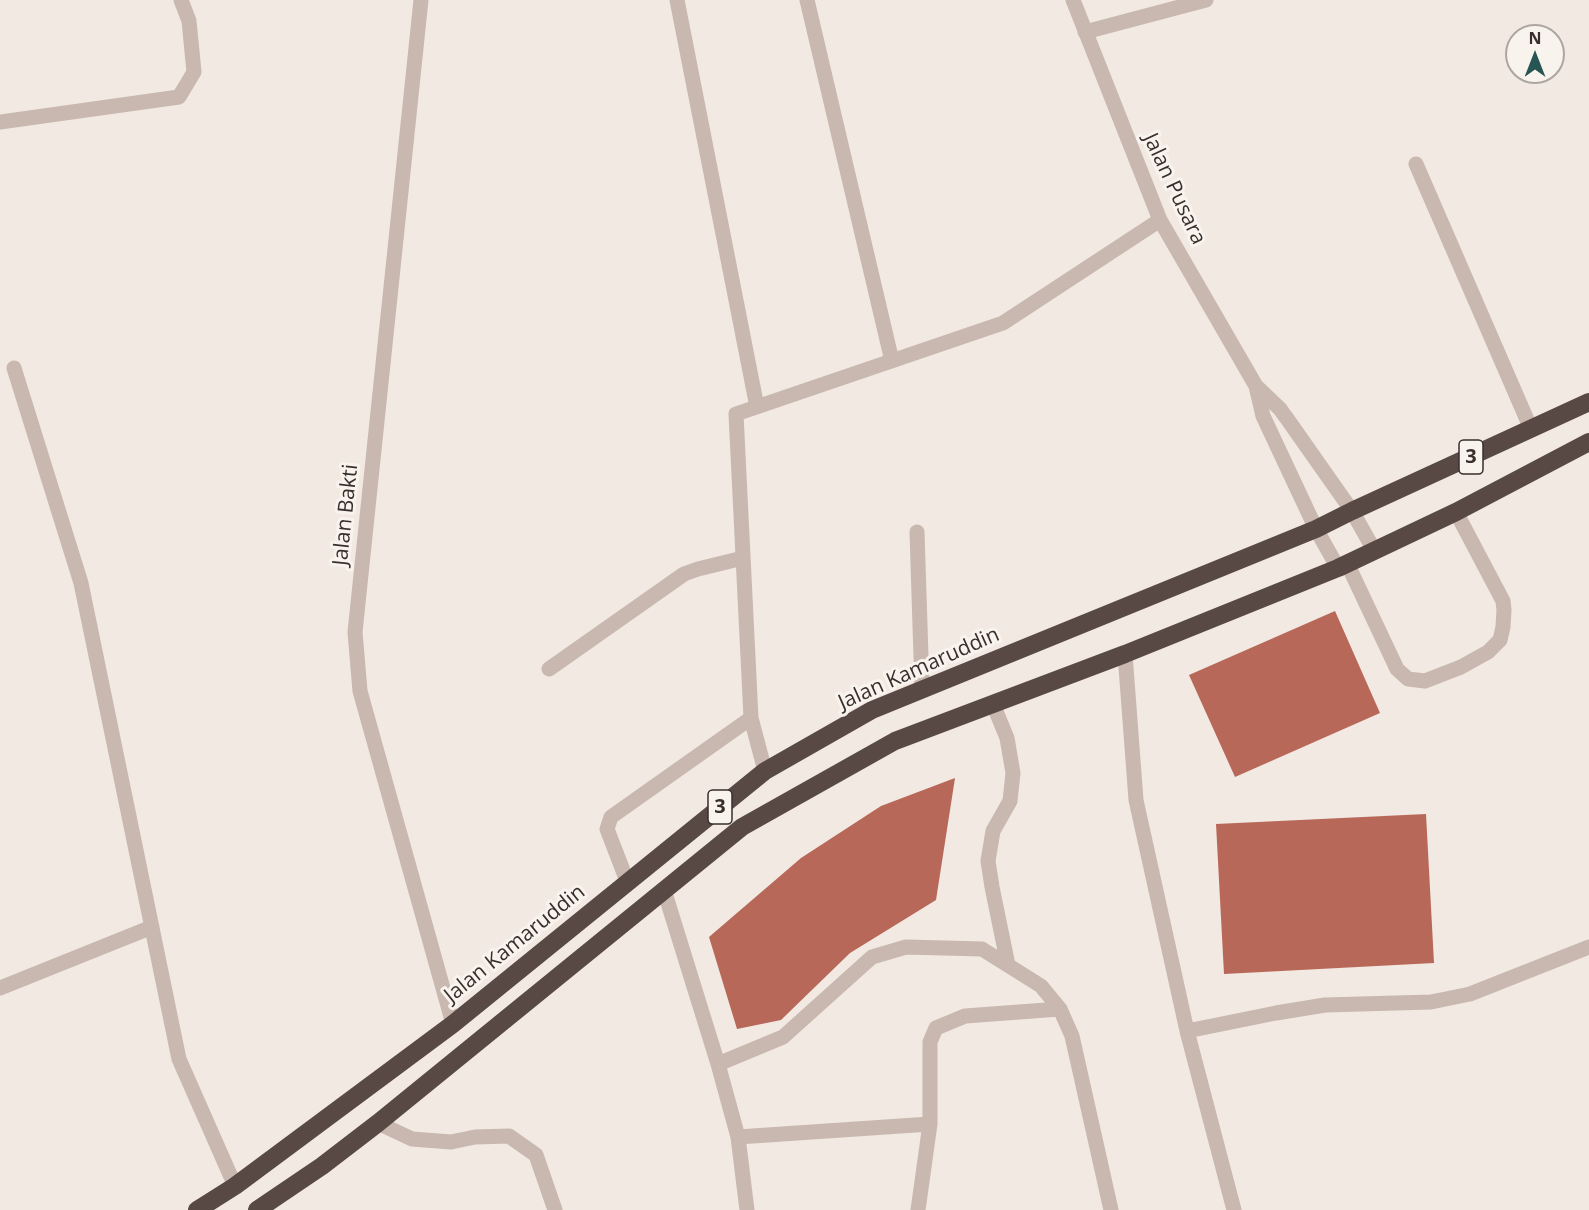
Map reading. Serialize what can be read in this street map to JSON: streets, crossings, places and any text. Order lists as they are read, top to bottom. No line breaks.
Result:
{"streets":{"highway":["3","Jalan Kamaruddin"],"street":["Jalan Pusara","Jalan Bakti"]},"crossings":[["Jalan Pusara","3"],["Jalan Pusara","Jalan Kamaruddin"],["Jalan Bakti","Jalan Kamaruddin"]],"north":"top"}
